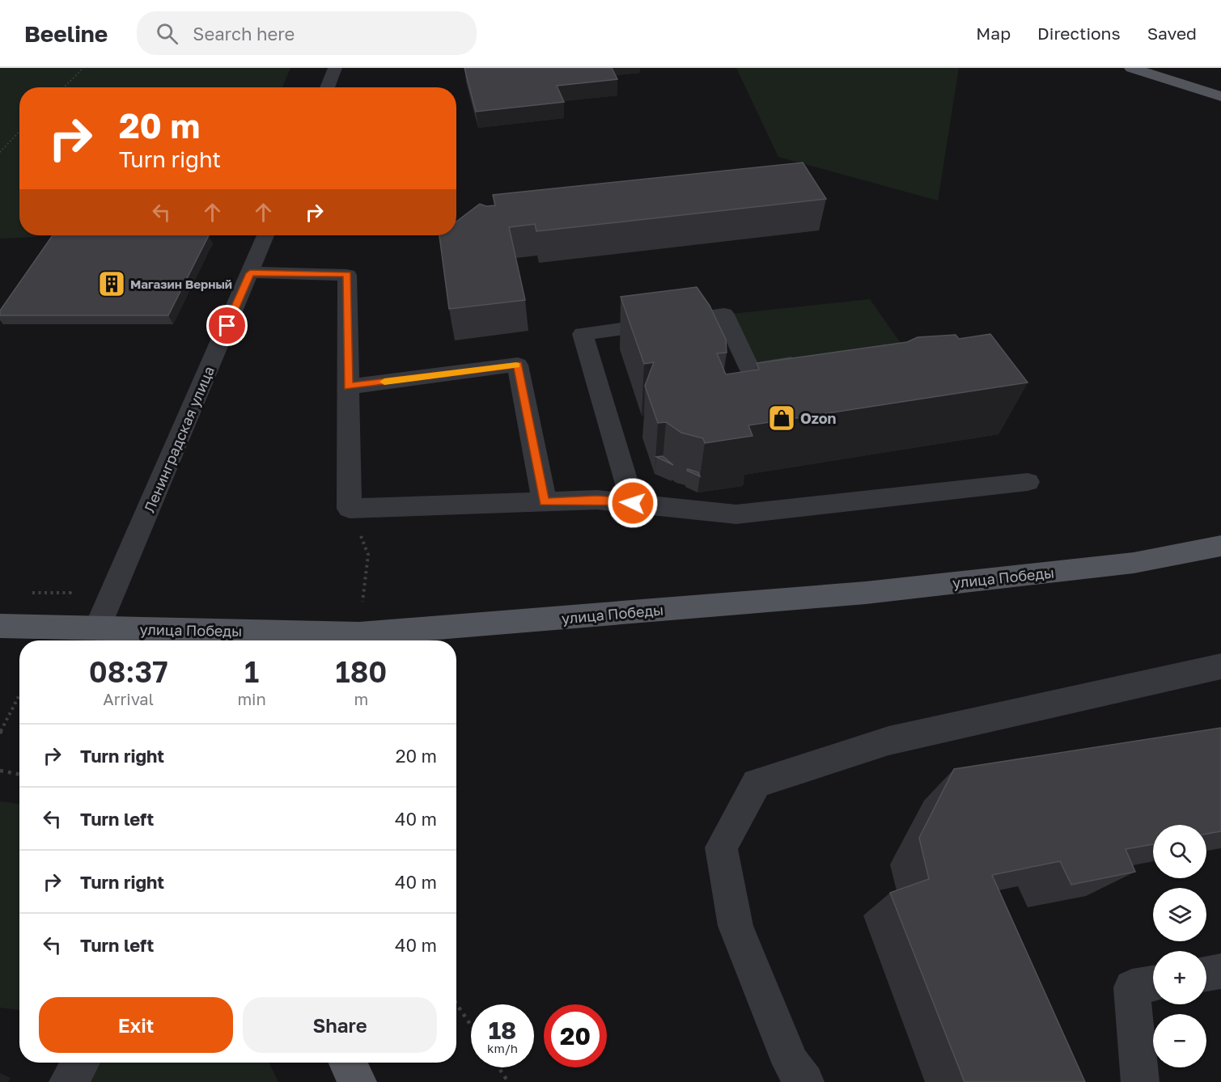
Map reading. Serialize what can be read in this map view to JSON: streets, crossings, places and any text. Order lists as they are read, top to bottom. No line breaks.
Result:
{"streets":{"main road":["улица Победы"],"street":["Ленинградская улица"]},"crossings":[["Ленинградская улица","улица Победы"]],"places":{"building":["Магазин Верный"],"shop":["Ozon"]},"page":{"header":"Beeline","search":"Search here","nav":["Map","Directions","Saved"],"turn":["20 m","Turn right"],"eta":["08:37","Arrival","1","min","180","m"],"list":[{"name":"Turn right","value":"20 m"},{"name":"Turn left","value":"40 m"},{"name":"Turn right","value":"40 m"},{"name":"Turn left","value":"40 m"}],"map_buttons":["+","−"],"buttons":["Exit","Share"],"speed":"18 km/h","limit":"20"}}
